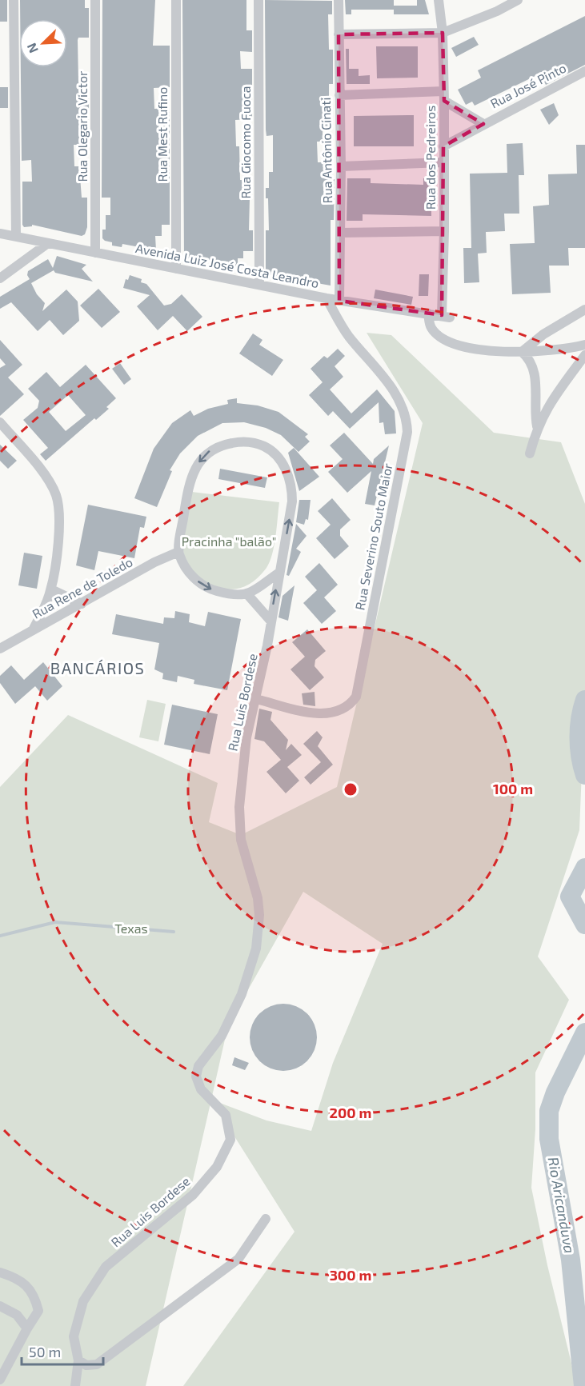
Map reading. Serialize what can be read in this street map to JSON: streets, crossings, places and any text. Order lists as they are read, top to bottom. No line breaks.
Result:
{"streets":{"street":["Rua José Pinto","Rua Olegario Victor","Rua Mest Rufino","Rua Giocomo Fuoca","Rua Antônio Cinati","Rua dos Pedreiros","Avenida Luiz José Costa Leandro","Rua Severino Souto Maior","Rua Rene de Toledo","Rua Luis Bordese"]},"crossings":[["Rua José Pinto","Rua dos Pedreiros"],["Rua Olegario Victor","Avenida Luiz José Costa Leandro"],["Rua Mest Rufino","Avenida Luiz José Costa Leandro"],["Rua Giocomo Fuoca","Avenida Luiz José Costa Leandro"],["Rua Antônio Cinati","Avenida Luiz José Costa Leandro"],["Rua dos Pedreiros","Avenida Luiz José Costa Leandro"],["Avenida Luiz José Costa Leandro","Rua Severino Souto Maior"],["Rua Severino Souto Maior","Rua Luis Bordese"],["Rua Rene de Toledo","Rua Luis Bordese"]],"districts":["BANCÁRIOS"],"water":["Rio Aricanduva"],"parks":["Pracinha \"balão\"","Texas"],"scale_bar":"50 m","north":"bottom left","rings":["100 m","200 m","300 m"]}
